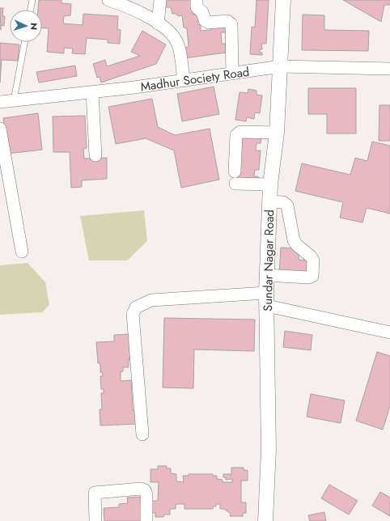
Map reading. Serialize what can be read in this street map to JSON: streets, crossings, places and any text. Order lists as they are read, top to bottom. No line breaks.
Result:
{"streets":{"street":["Madhur Society Road","Sundar Nagar Road"]},"crossings":[["Madhur Society Road","Sundar Nagar Road"]],"north":"right"}
